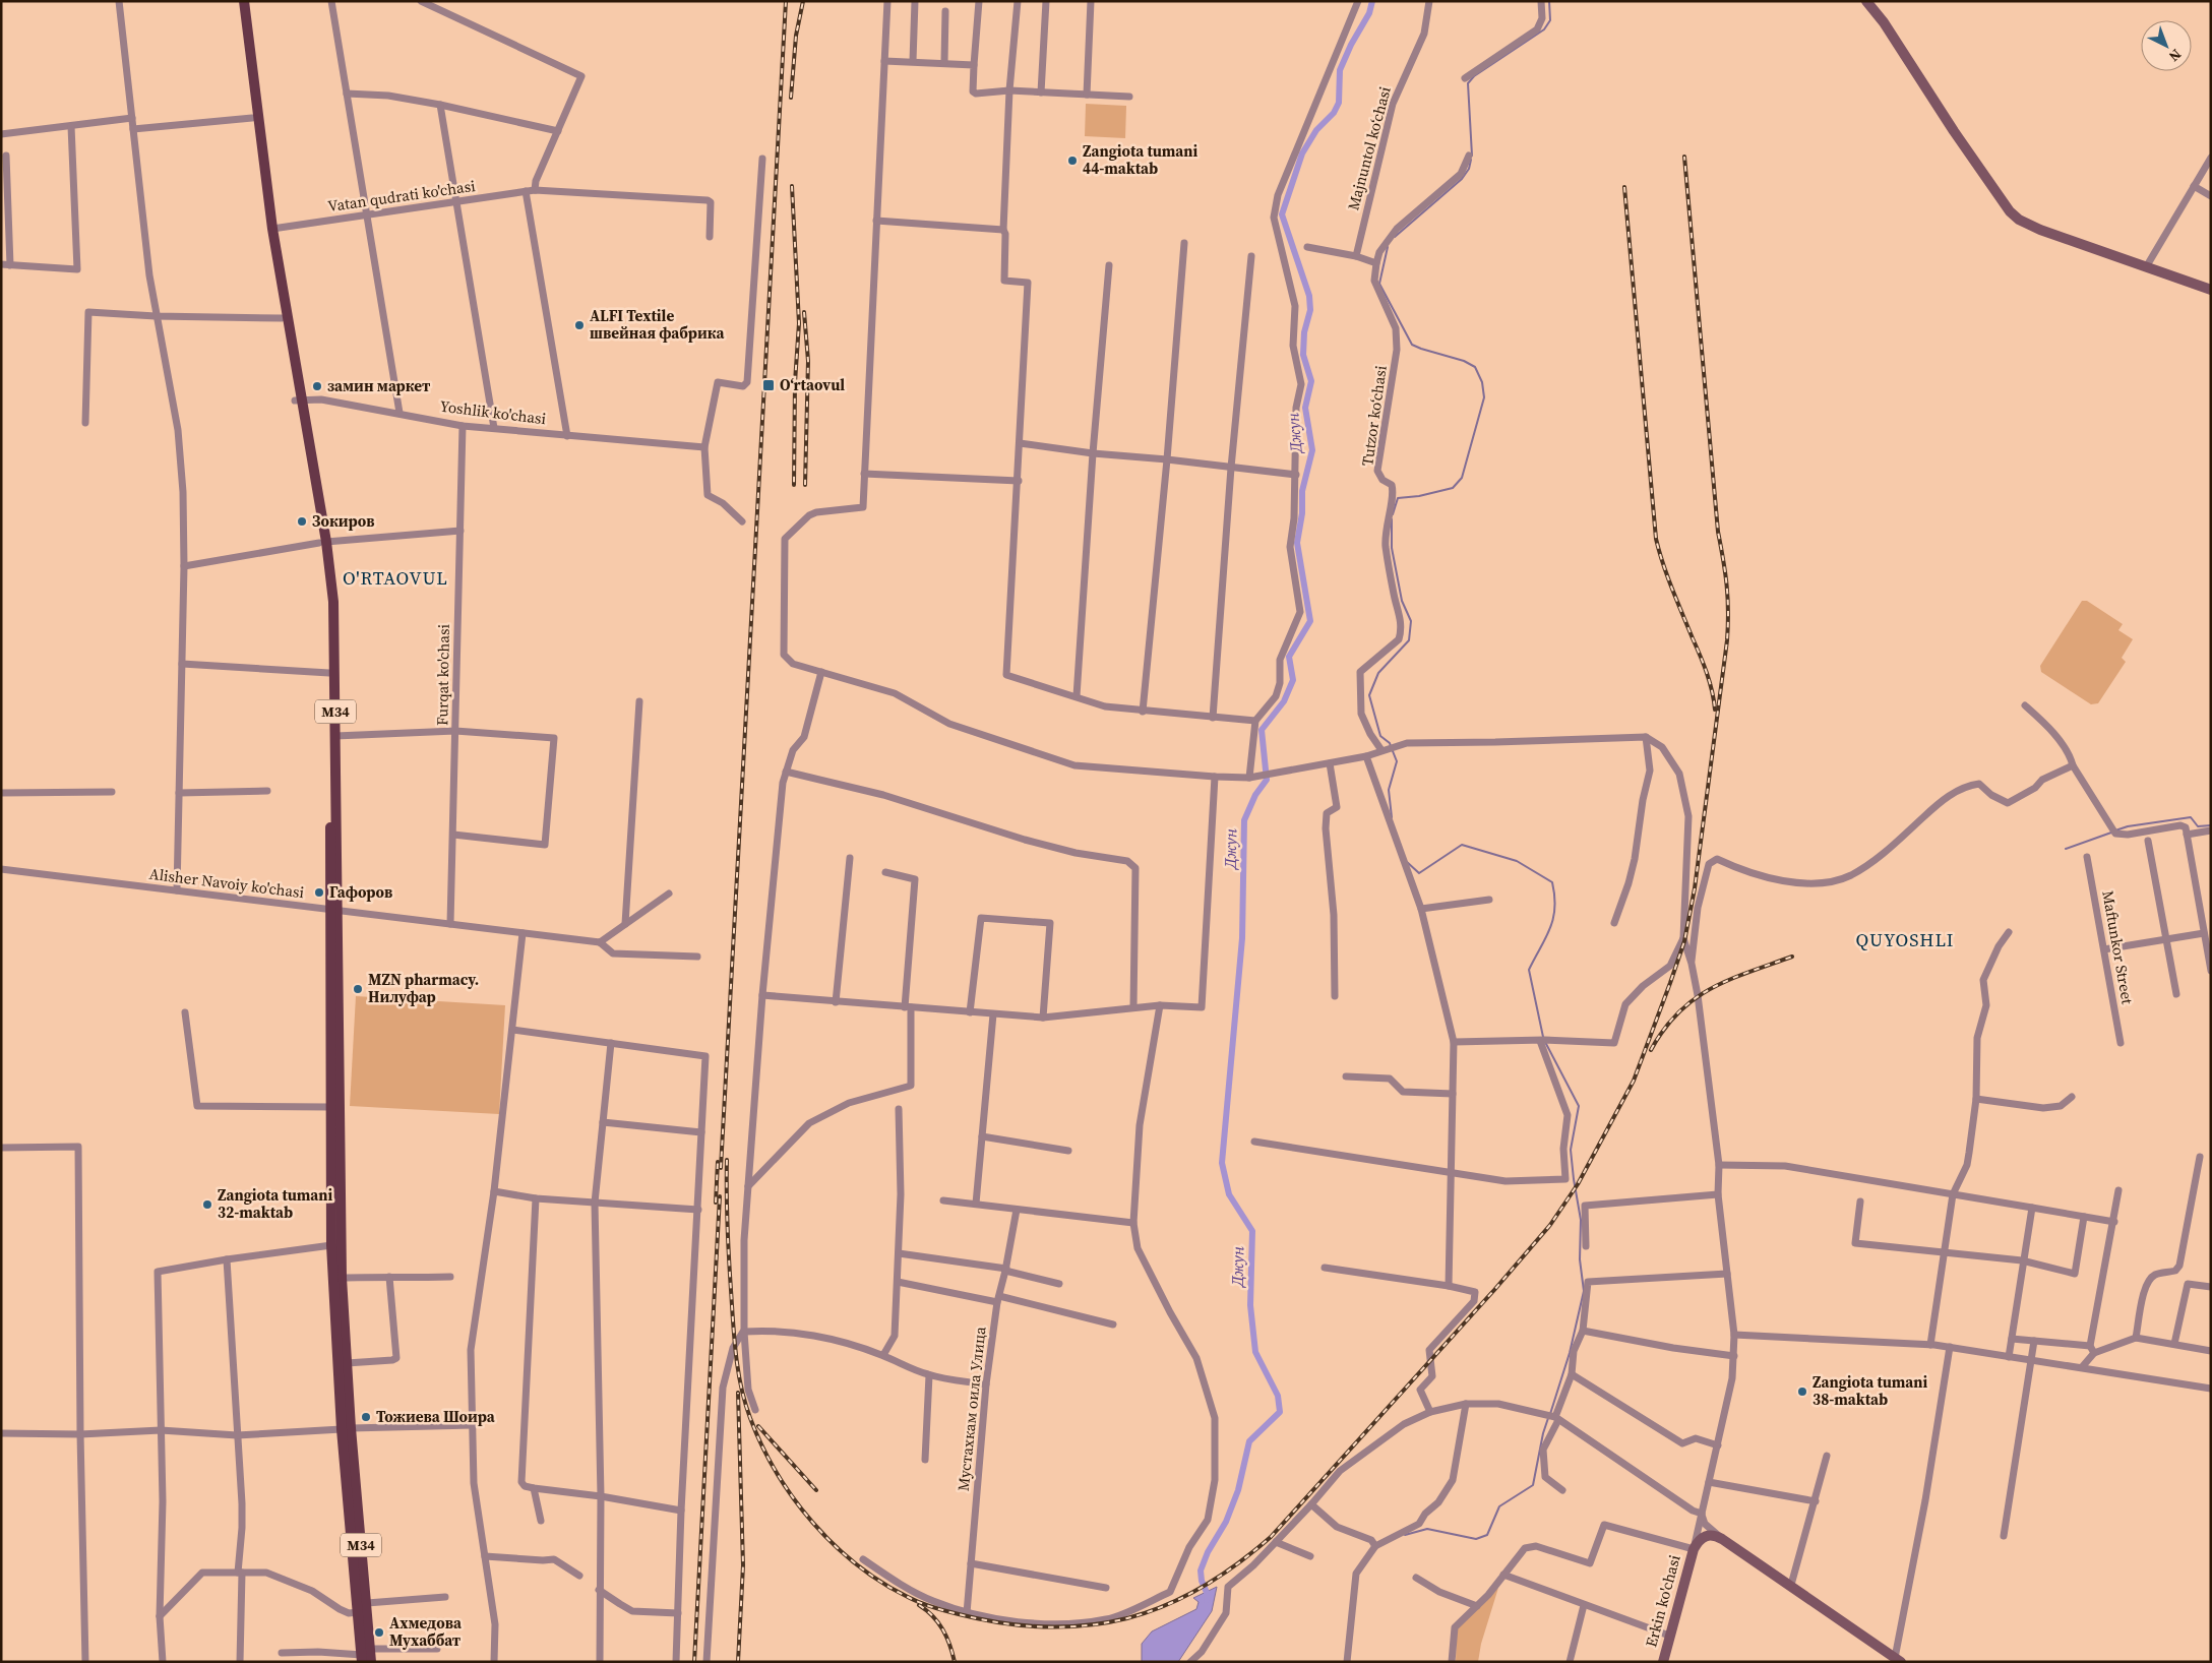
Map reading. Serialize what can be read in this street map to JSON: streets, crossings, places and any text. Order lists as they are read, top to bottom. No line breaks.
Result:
{"streets":{"main road":["M34","Erkin ko'chasi"],"street":["Majnuntol ko‘chasi","Vatan qudrati ko'chasi","Yoshlik ko'chasi","Tutzor ko‘chasi","Furqat ko'chasi","Alisher Navoiy ko'chasi","Maftunkor Street","Мустахкам оила Улица"]},"crossings":[["Vatan qudrati ko'chasi","Yoshlik ko'chasi"],["Vatan qudrati ko'chasi","M34"],["Yoshlik ko'chasi","Furqat ko'chasi"],["Yoshlik ko'chasi","M34"],["Furqat ko'chasi","Alisher Navoiy ko'chasi"],["M34","Alisher Navoiy ko'chasi"]],"districts":["O'RTAOVUL","QUYOSHLI"],"water":["Джун"],"places":{"other":["Zangiota tumani 44-maktab","ALFI Textile швейная фабрика","замин маркет","Зокиров","Гафоров","MZN pharmacy. Нилуфар","Zangiota tumani 32-maktab","Zangiota tumani 38-maktab","Тожиева Шоира","Ахмедова Мухаббат"],"transit":["Oʻrtaovul"]},"north":"bottom right"}
